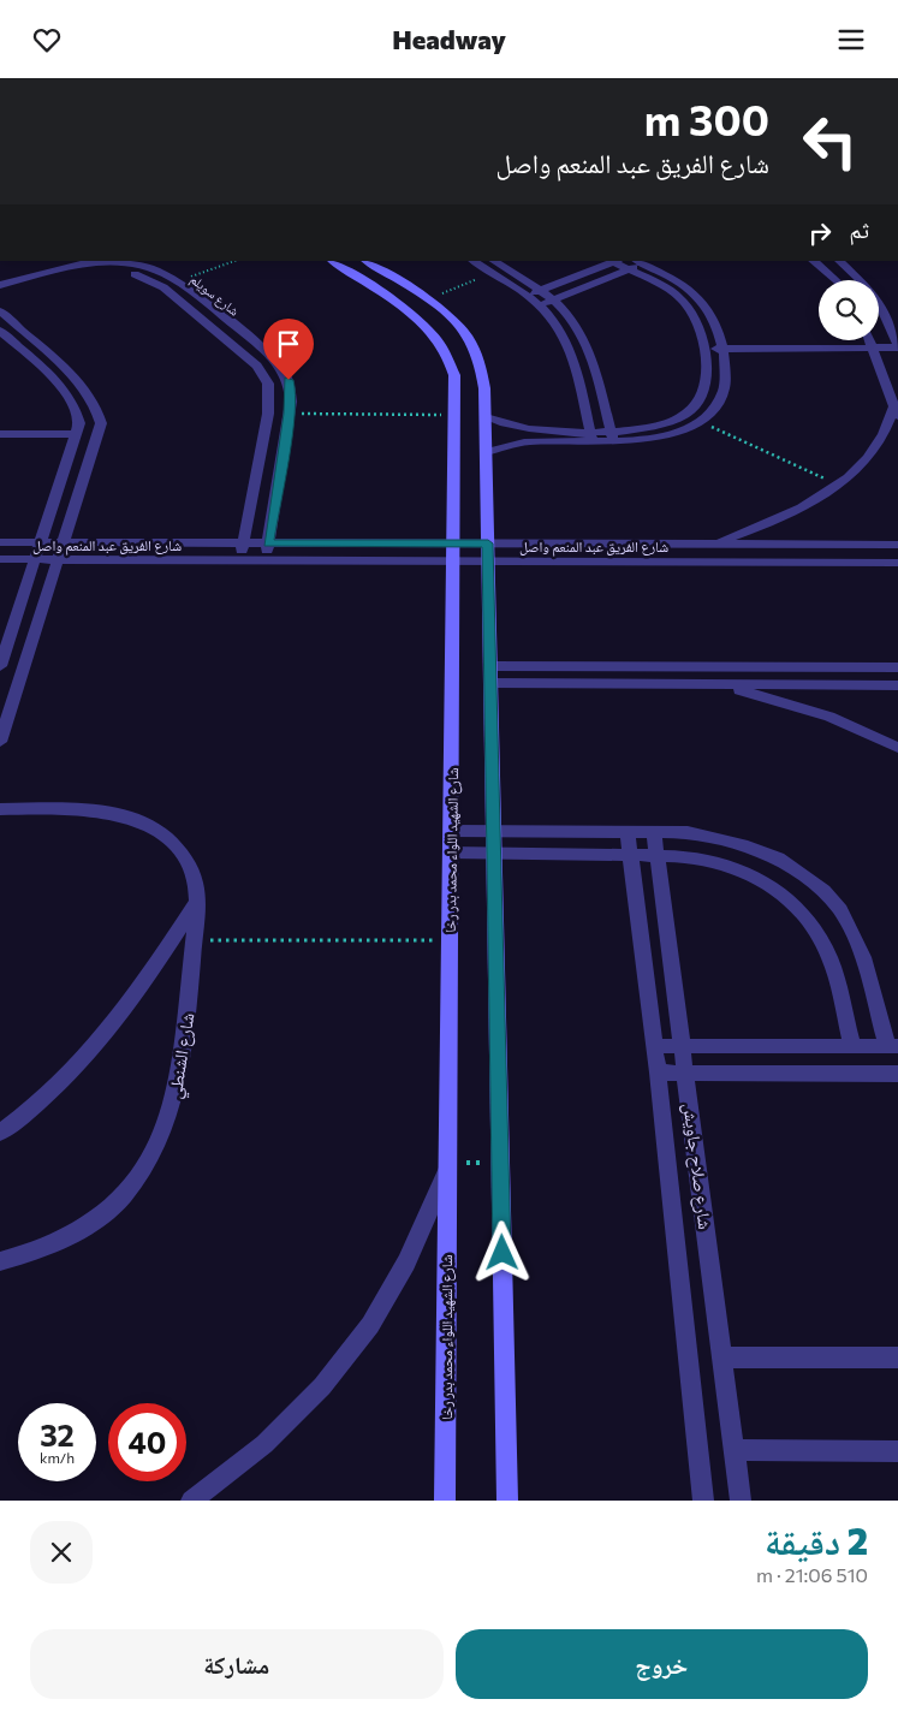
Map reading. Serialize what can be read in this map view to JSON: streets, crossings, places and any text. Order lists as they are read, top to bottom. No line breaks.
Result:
{"streets":{"street":["شارع سويلم","شارع الفريق عبد المنعم واصل","شارع الشهيد اللواء محمد بدر رخا","شارع الشنطي","شارع صلاح جاويش"]},"crossings":[["شارع سويلم","شارع الفريق عبد المنعم واصل"],["شارع الفريق عبد المنعم واصل","شارع الشهيد اللواء محمد بدر رخا"]],"page":{"header":"Headway","turn":["300 m","شارع الفريق عبد المنعم واصل"],"then":"ثم","speed":"32 km/h","limit":"40","heading":["2 دقيقة","510 m · 21:06"],"buttons":["خروج","مشاركة"]}}
